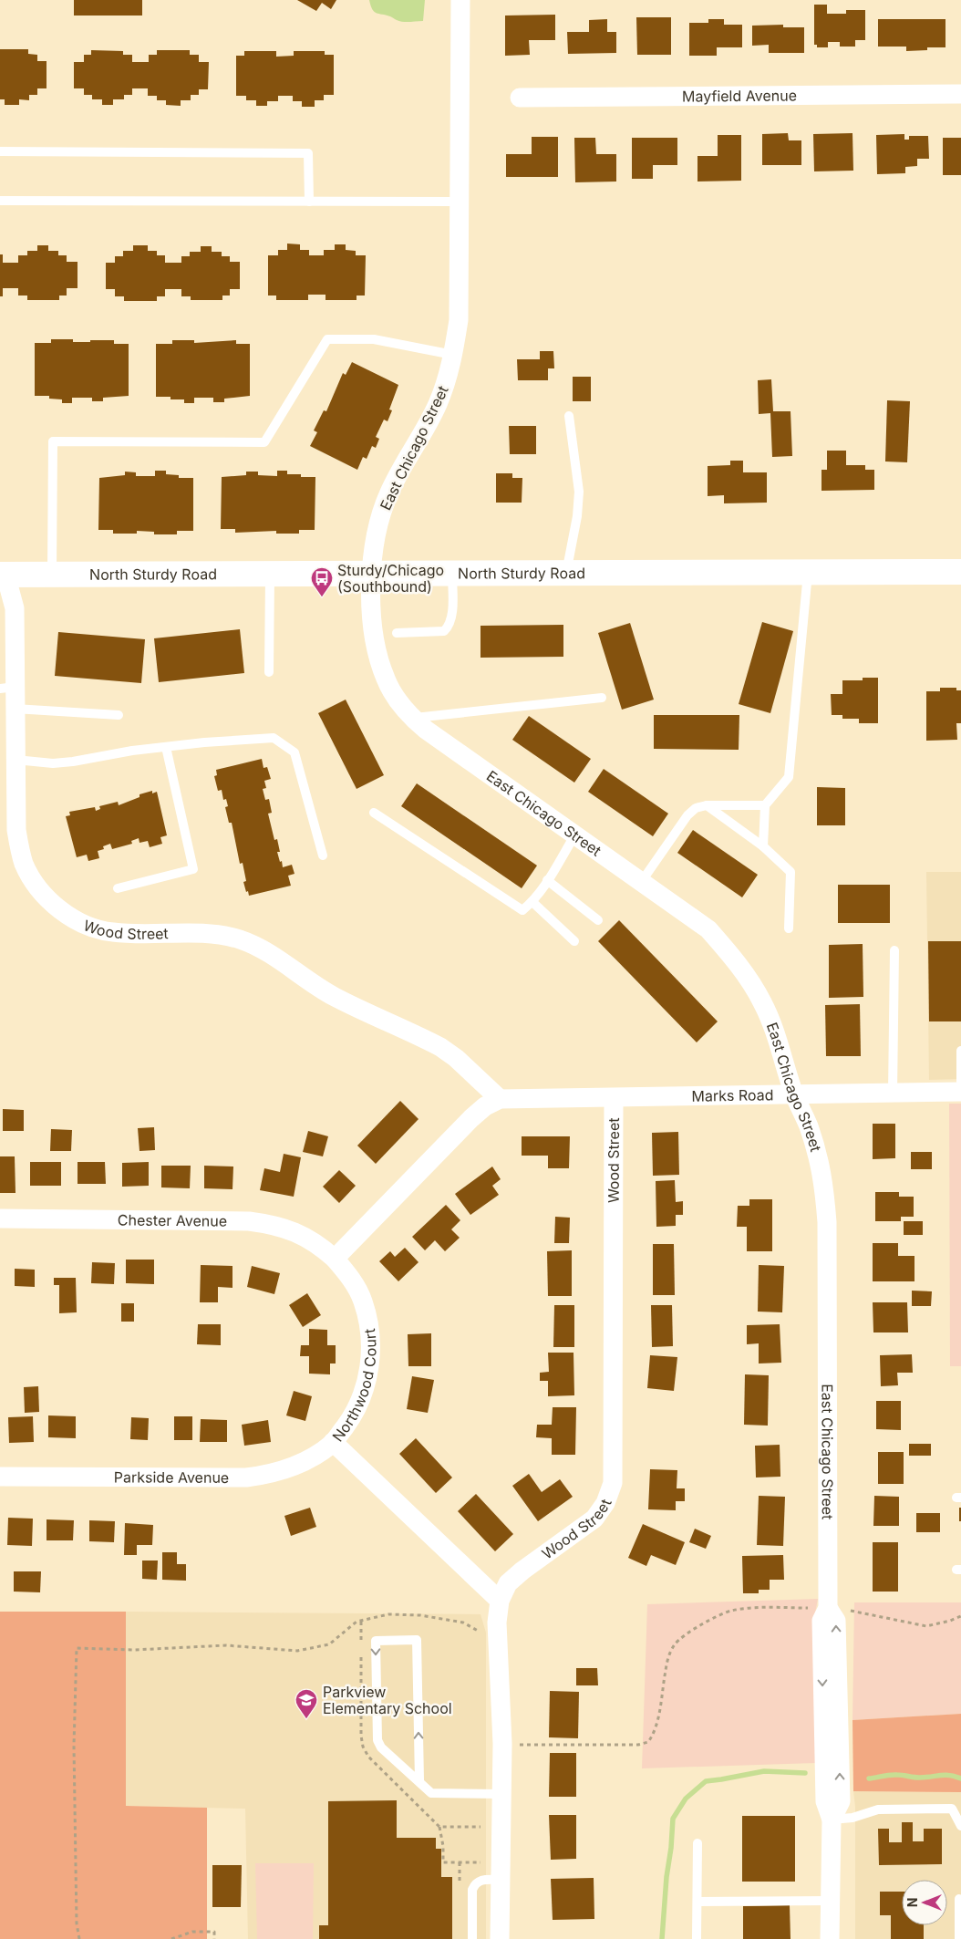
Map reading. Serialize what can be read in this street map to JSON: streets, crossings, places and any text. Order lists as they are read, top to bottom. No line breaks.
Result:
{"streets":{"street":["Mayfield Avenue","East Chicago Street","North Sturdy Road","Wood Street","Marks Road","Chester Avenue","Northwood Court","Parkside Avenue"]},"crossings":[["East Chicago Street","North Sturdy Road"],["East Chicago Street","Marks Road"],["North Sturdy Road","Wood Street"],["Wood Street","Marks Road"],["Wood Street","Northwood Court"],["Chester Avenue","Northwood Court"],["Northwood Court","Parkside Avenue"]],"places":{"bus stop":["Sturdy/Chicago (Southbound)"],"school or university":["Parkview Elementary School"]},"north":"left"}
